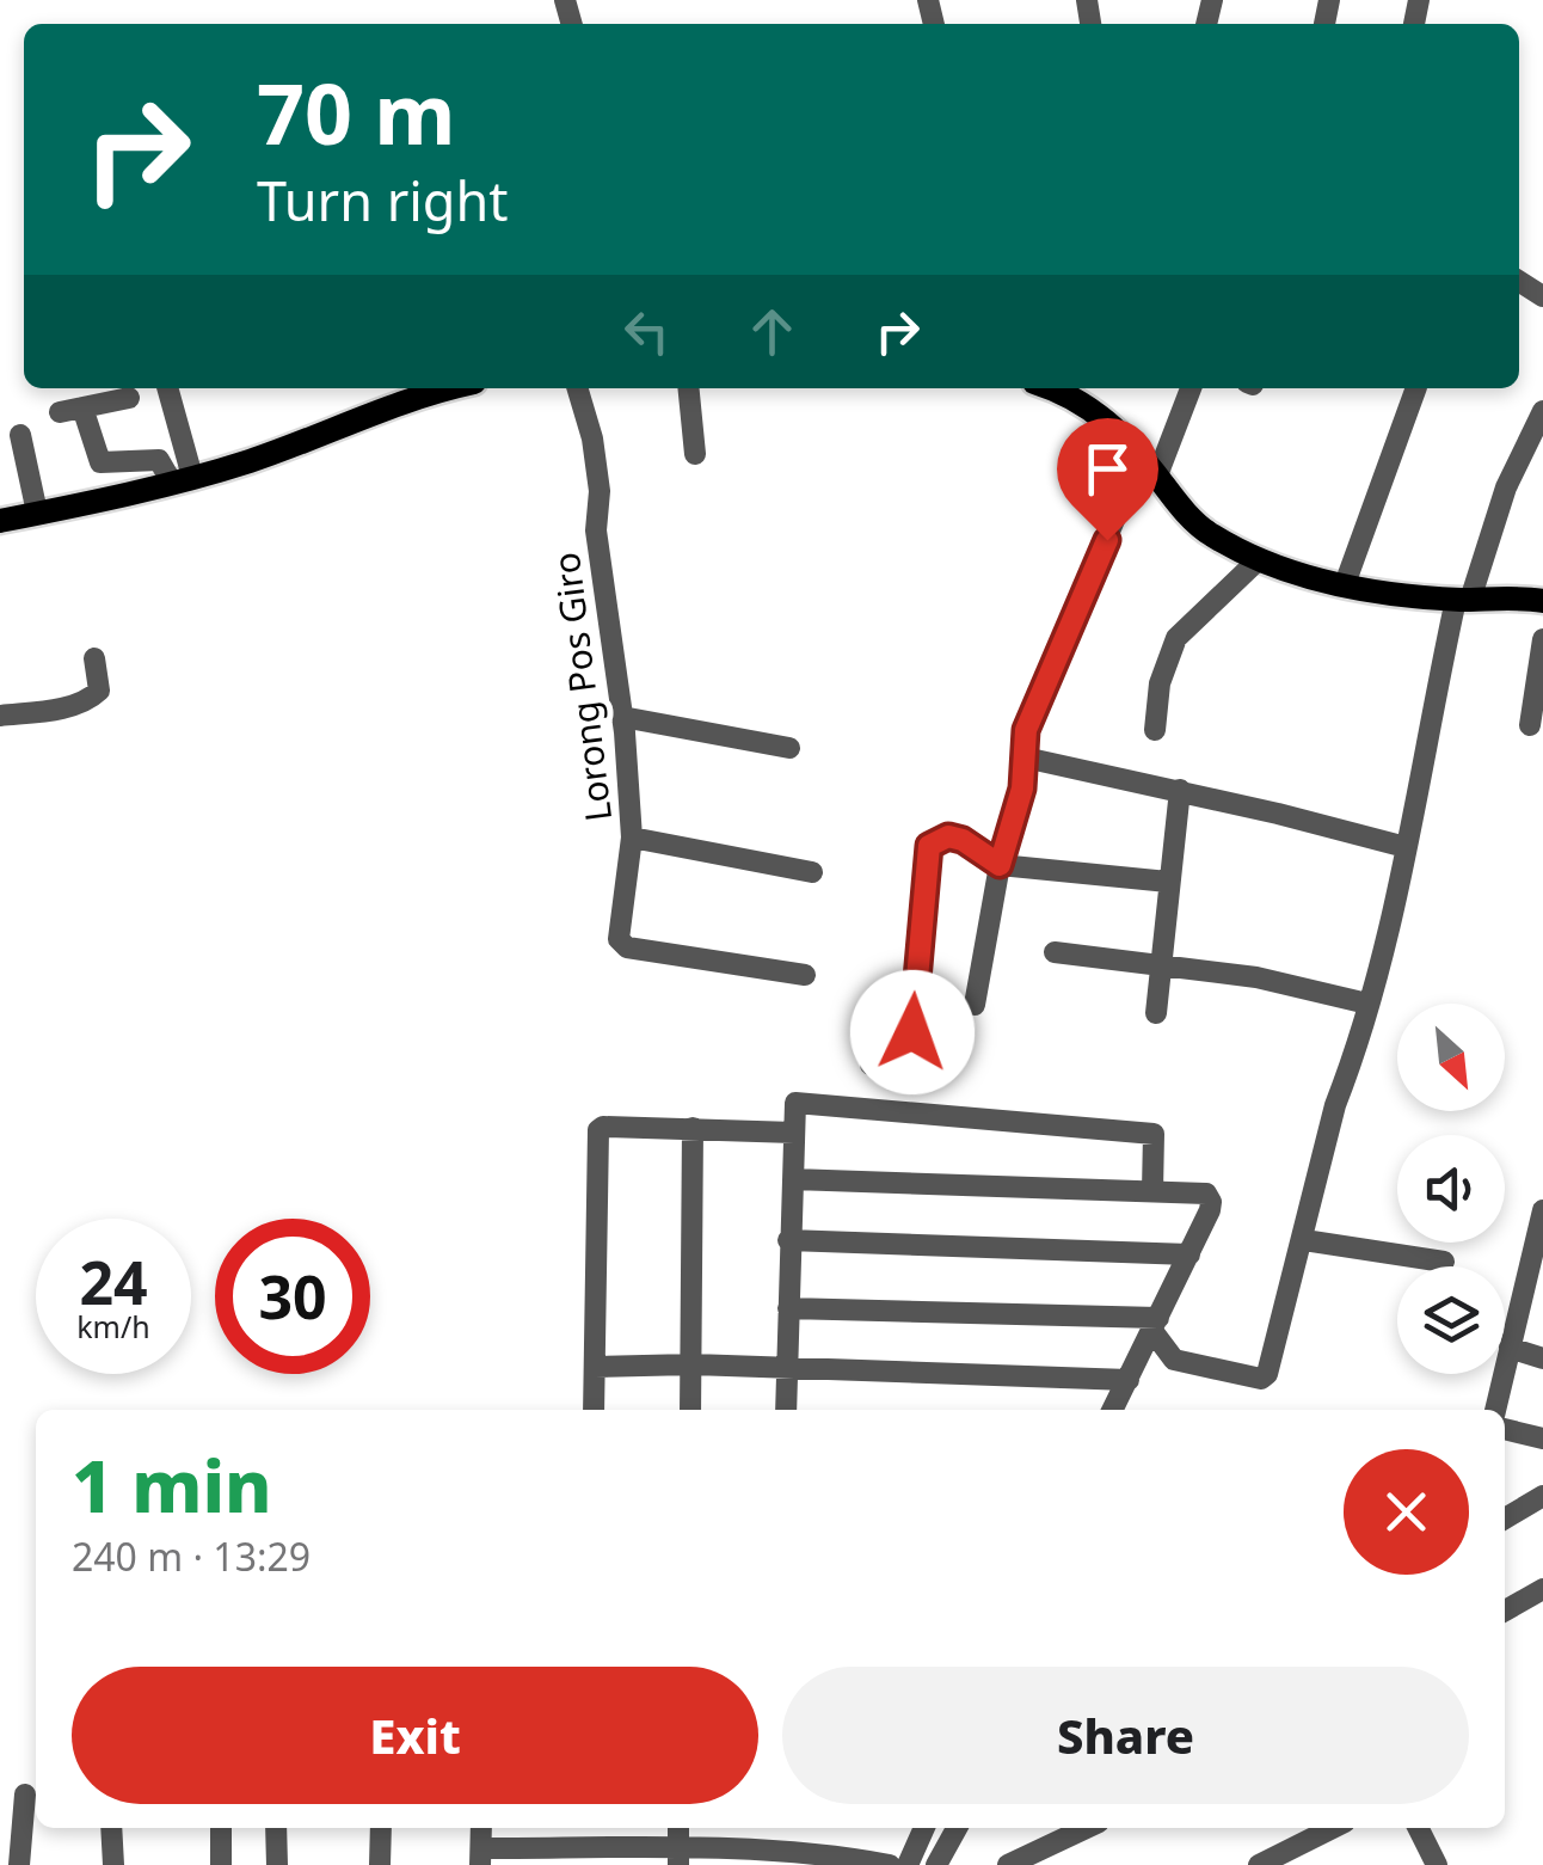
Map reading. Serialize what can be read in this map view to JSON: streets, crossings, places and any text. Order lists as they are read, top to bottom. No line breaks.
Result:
{"streets":{"street":["Lorong Pos Giro"]},"north":"bottom right","page":{"turn":["70 m","Turn right"],"speed":"24 km/h","limit":"30","heading":["1 min","240 m · 13:29"],"buttons":["Exit","Share"]}}
